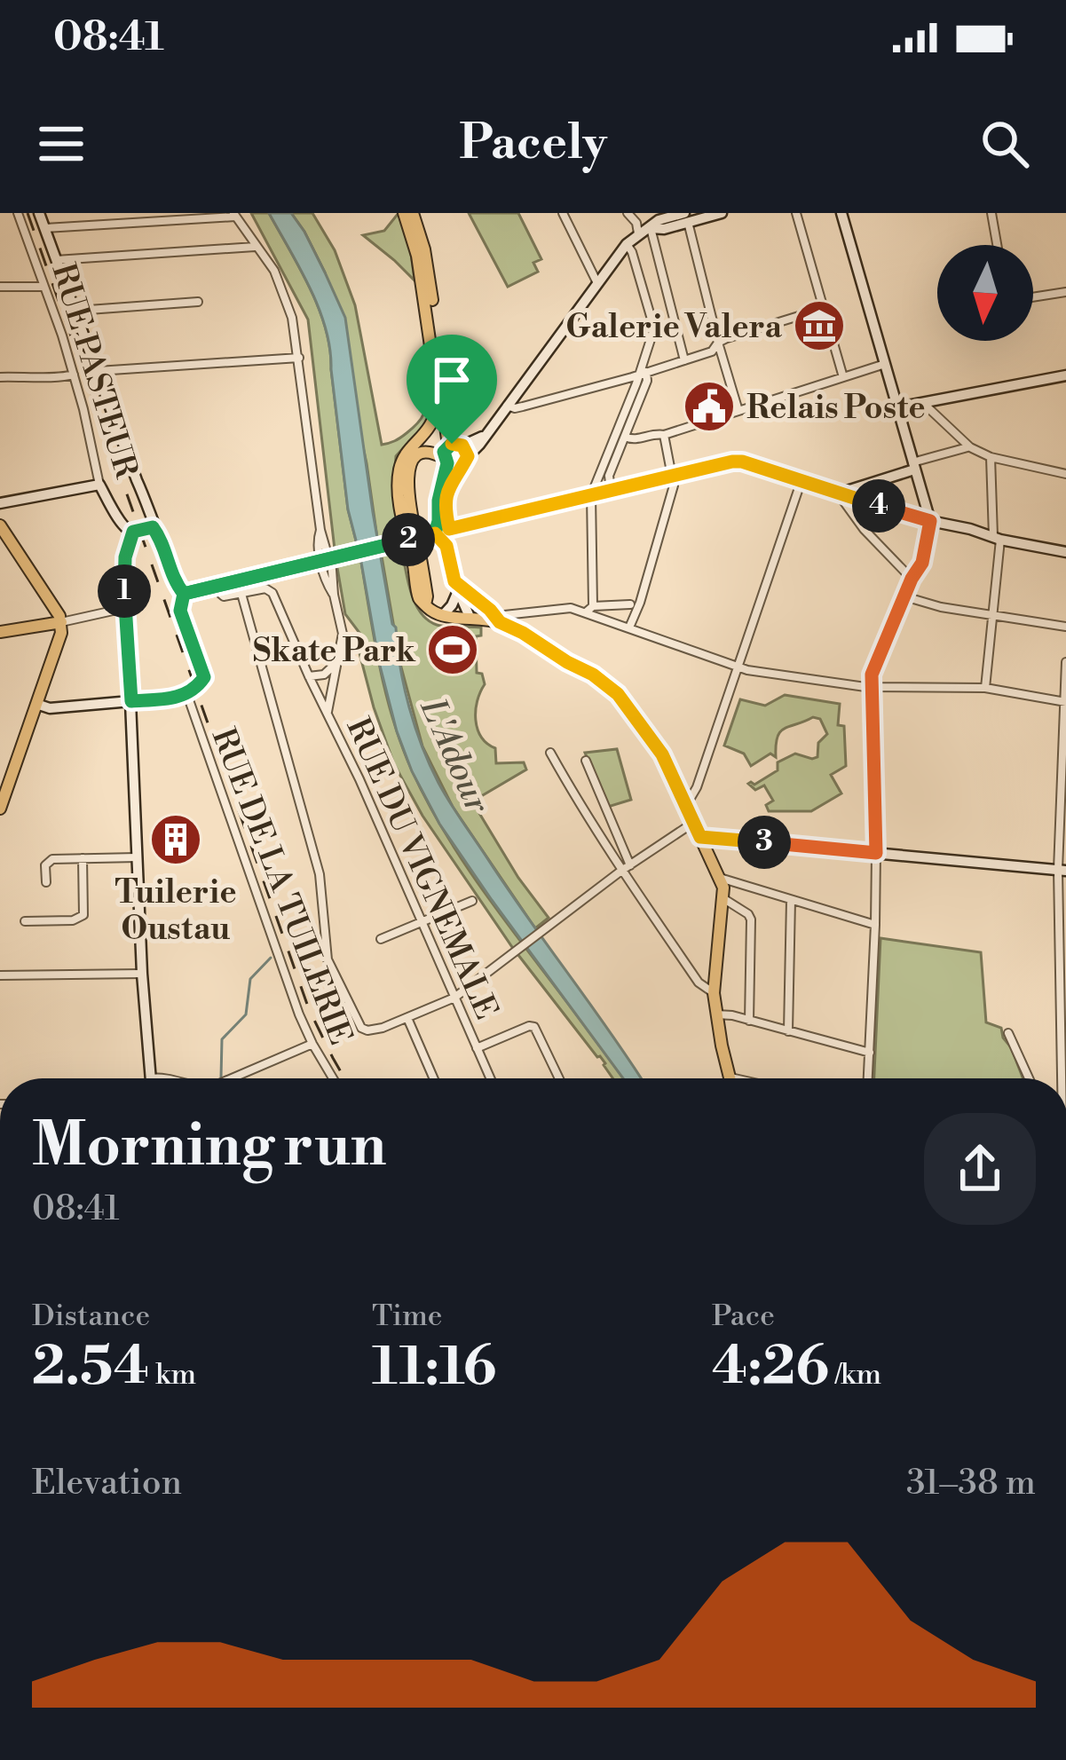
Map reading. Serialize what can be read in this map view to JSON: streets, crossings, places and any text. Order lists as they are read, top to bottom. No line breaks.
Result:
{"streets":{"street":["RUE PASTEUR","RUE DU VIGNEMALE","RUE DE LA TUILERIE"]},"water":["L'Adour"],"places":{"museum":["Galerie Valera"],"public building":["Relais Poste"],"sports":["Skate Park"],"building":["Tuilerie Oustau"]},"north":"bottom","page":{"status":"08:41","header":"Pacely","pins":["4","2","1","3"],"heading":["Morning run","08:41"],"stats":[["Distance","2.54 km"],["Time","11:16"],["Pace","4:26 /km"]],"chart":["Elevation","31–38 m"]}}
